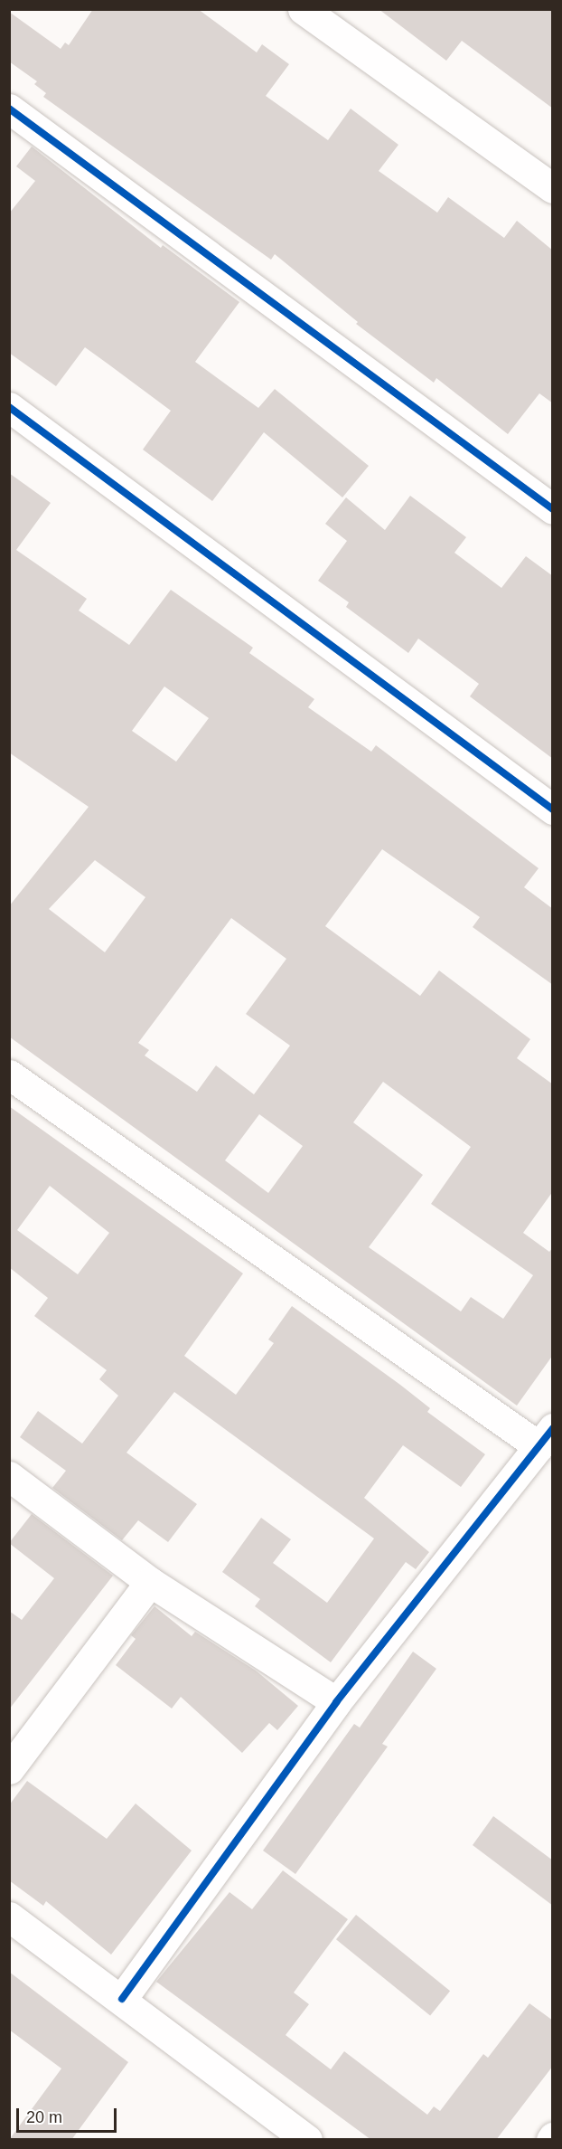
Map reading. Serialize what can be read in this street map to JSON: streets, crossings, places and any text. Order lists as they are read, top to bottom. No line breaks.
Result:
{"scale_bar":"20 m"}
